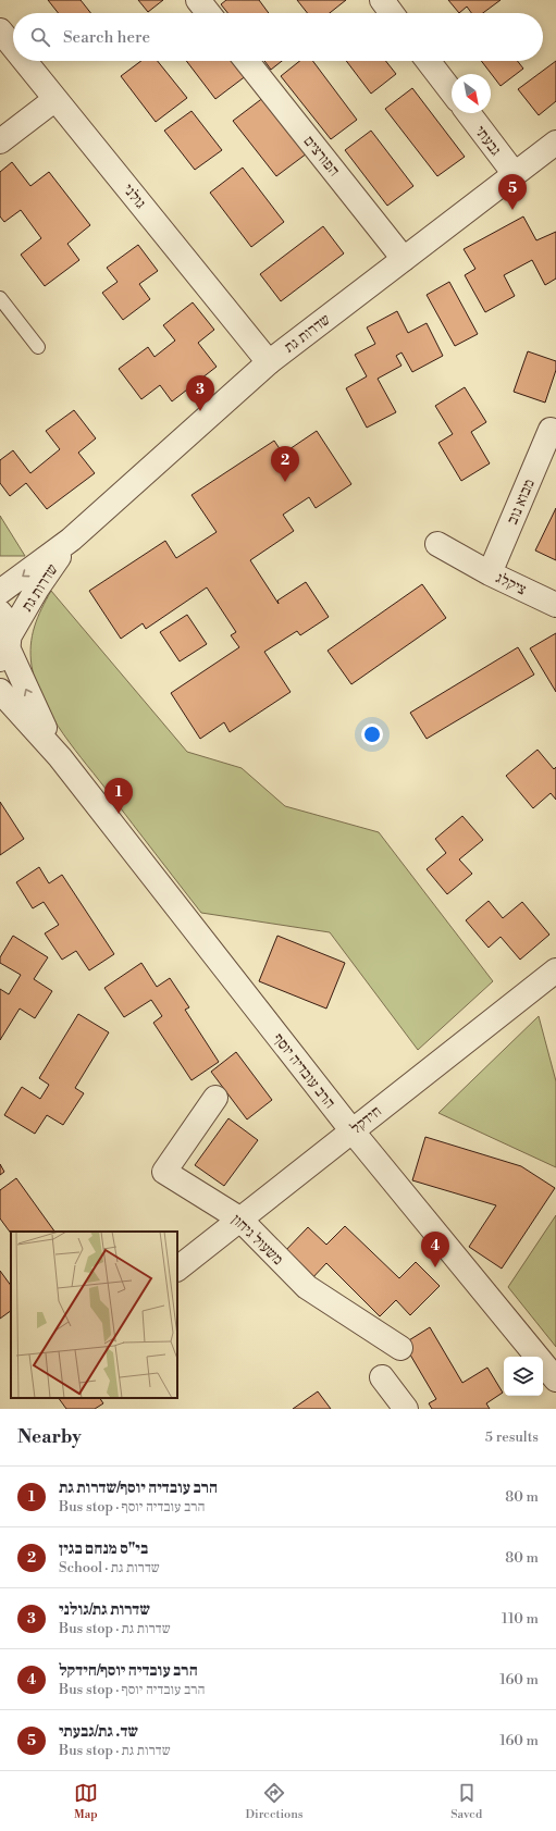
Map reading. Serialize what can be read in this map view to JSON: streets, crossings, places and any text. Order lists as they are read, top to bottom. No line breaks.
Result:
{"streets":{"street":["גבעתי","הפורצים","גולני","שדרות גת","מבוא נוב","ציקלג","הרב עובדיה יוסף","חידקל","משעול גיחון"]},"crossings":[["גבעתי","שדרות גת"],["הפורצים","שדרות גת"],["גולני","שדרות גת"],["שדרות גת","הרב עובדיה יוסף"],["מבוא נוב","ציקלג"],["הרב עובדיה יוסף","חידקל"],["חידקל","משעול גיחון"]],"north":"bottom right","page":{"search":"Search here","pins":["5","3","2","1","4"],"heading":["Nearby","5 results"],"list":[{"mark":"1","name":"הרב עובדיה יוסף/שדרות גת","note":"Bus stop · הרב עובדיה יוסף","value":"80 m"},{"mark":"2","name":"בי\"ס מנחם בגין","note":"School · שדרות גת","value":"80 m"},{"mark":"3","name":"שדרות גת/גולני","note":"Bus stop · שדרות גת","value":"110 m"},{"mark":"4","name":"הרב עובדיה יוסף/חידקל","note":"Bus stop · הרב עובדיה יוסף","value":"160 m"},{"mark":"5","name":"שד. גת/גבעתי","note":"Bus stop · שדרות גת","value":"160 m"}],"nav":["Map","Directions","Saved"]}}
